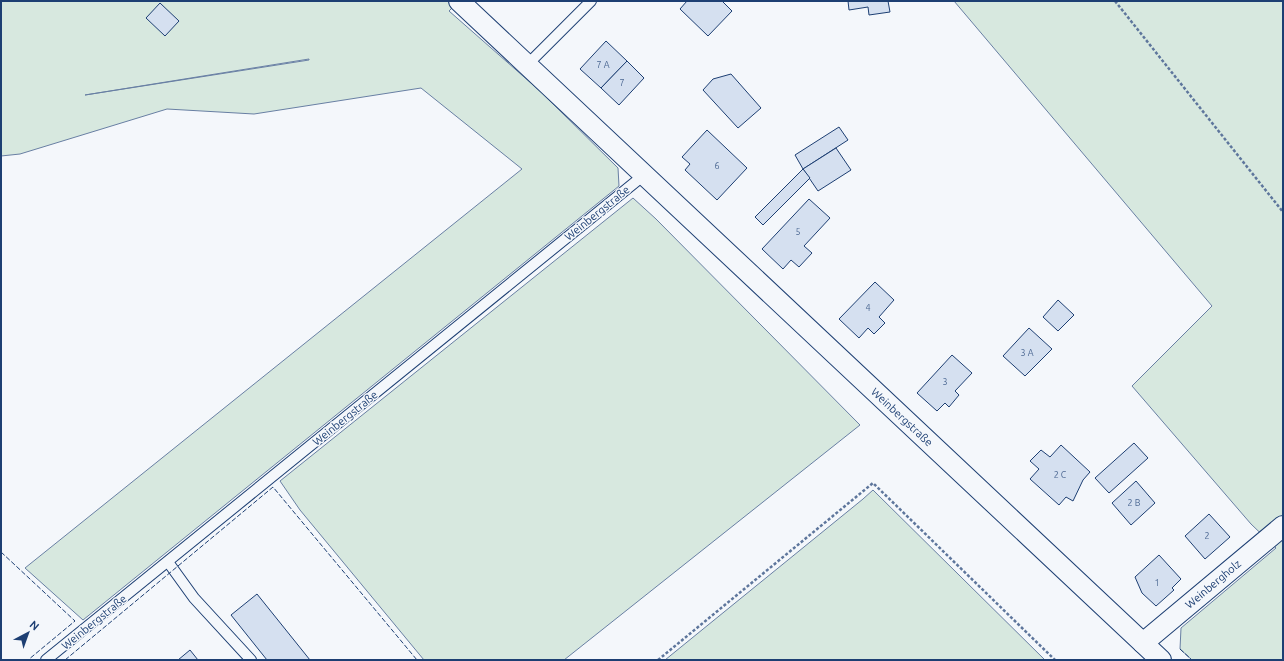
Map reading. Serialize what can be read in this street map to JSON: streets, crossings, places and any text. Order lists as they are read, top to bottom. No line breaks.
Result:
{"streets":{"street":["Weinbergstraße","Weinbergholz"]},"crossings":[["Weinbergstraße","Weinbergholz"]],"house_numbers":["7 A","7","6","5","4","3 A","3","2 C","2 B","2","1"],"north":"top right"}
